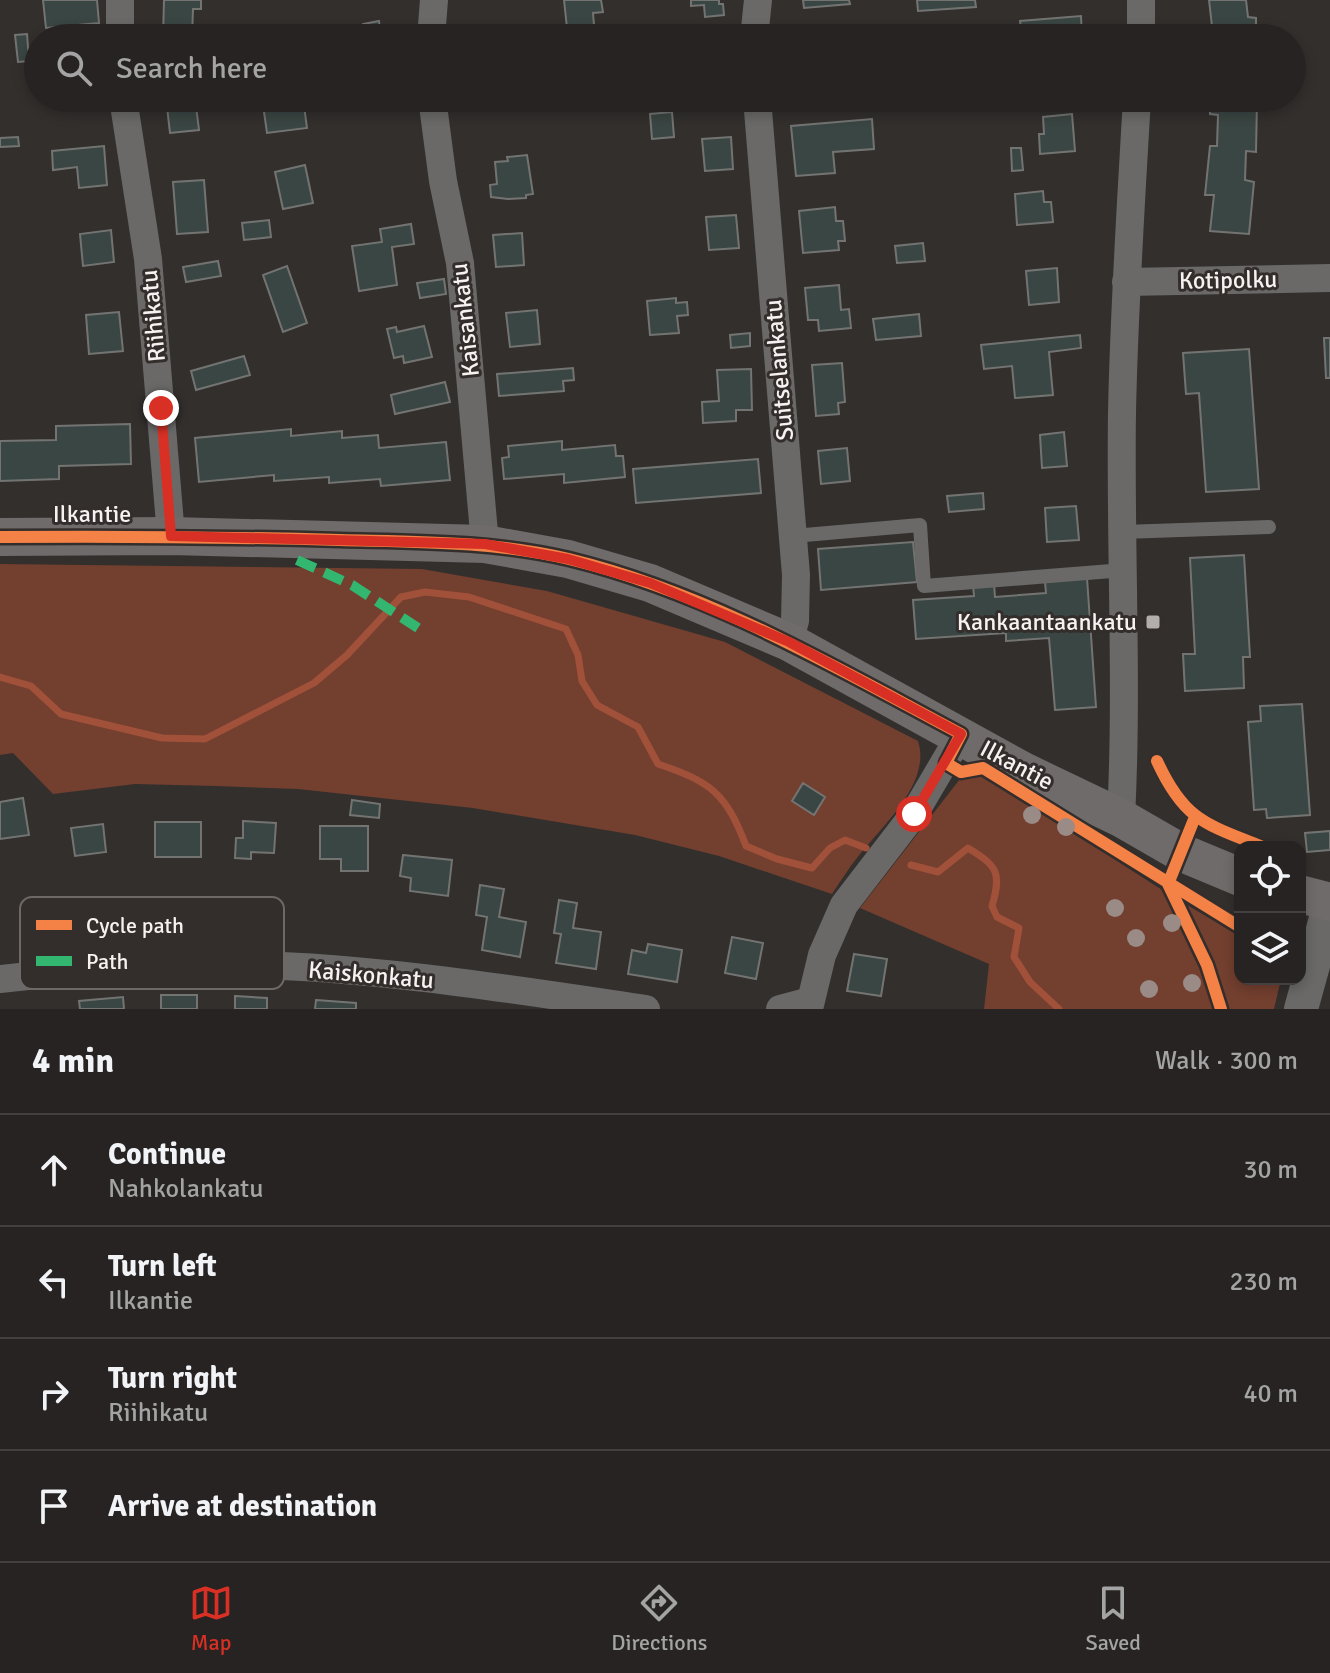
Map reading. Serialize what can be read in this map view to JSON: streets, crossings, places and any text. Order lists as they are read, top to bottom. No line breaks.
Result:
{"streets":{"main road":["Ilkantie"],"street":["Kotipolku","Riihikatu","Kaisankatu","Suitselankatu","Kaiskonkatu"]},"crossings":[["Riihikatu","Ilkantie"],["Kaisankatu","Ilkantie"],["Suitselankatu","Ilkantie"]],"places":{"transit":["Kankaantaankatu"]},"legend":["Cycle path","Path"],"page":{"search":"Search here","heading":["4 min","Walk · 300 m"],"list":[["Continue","Nahkolankatu","30 m"],["Turn left","Ilkantie","230 m"],["Turn right","Riihikatu","40 m"],"Arrive at destination"],"nav":["Map","Directions","Saved"]}}
